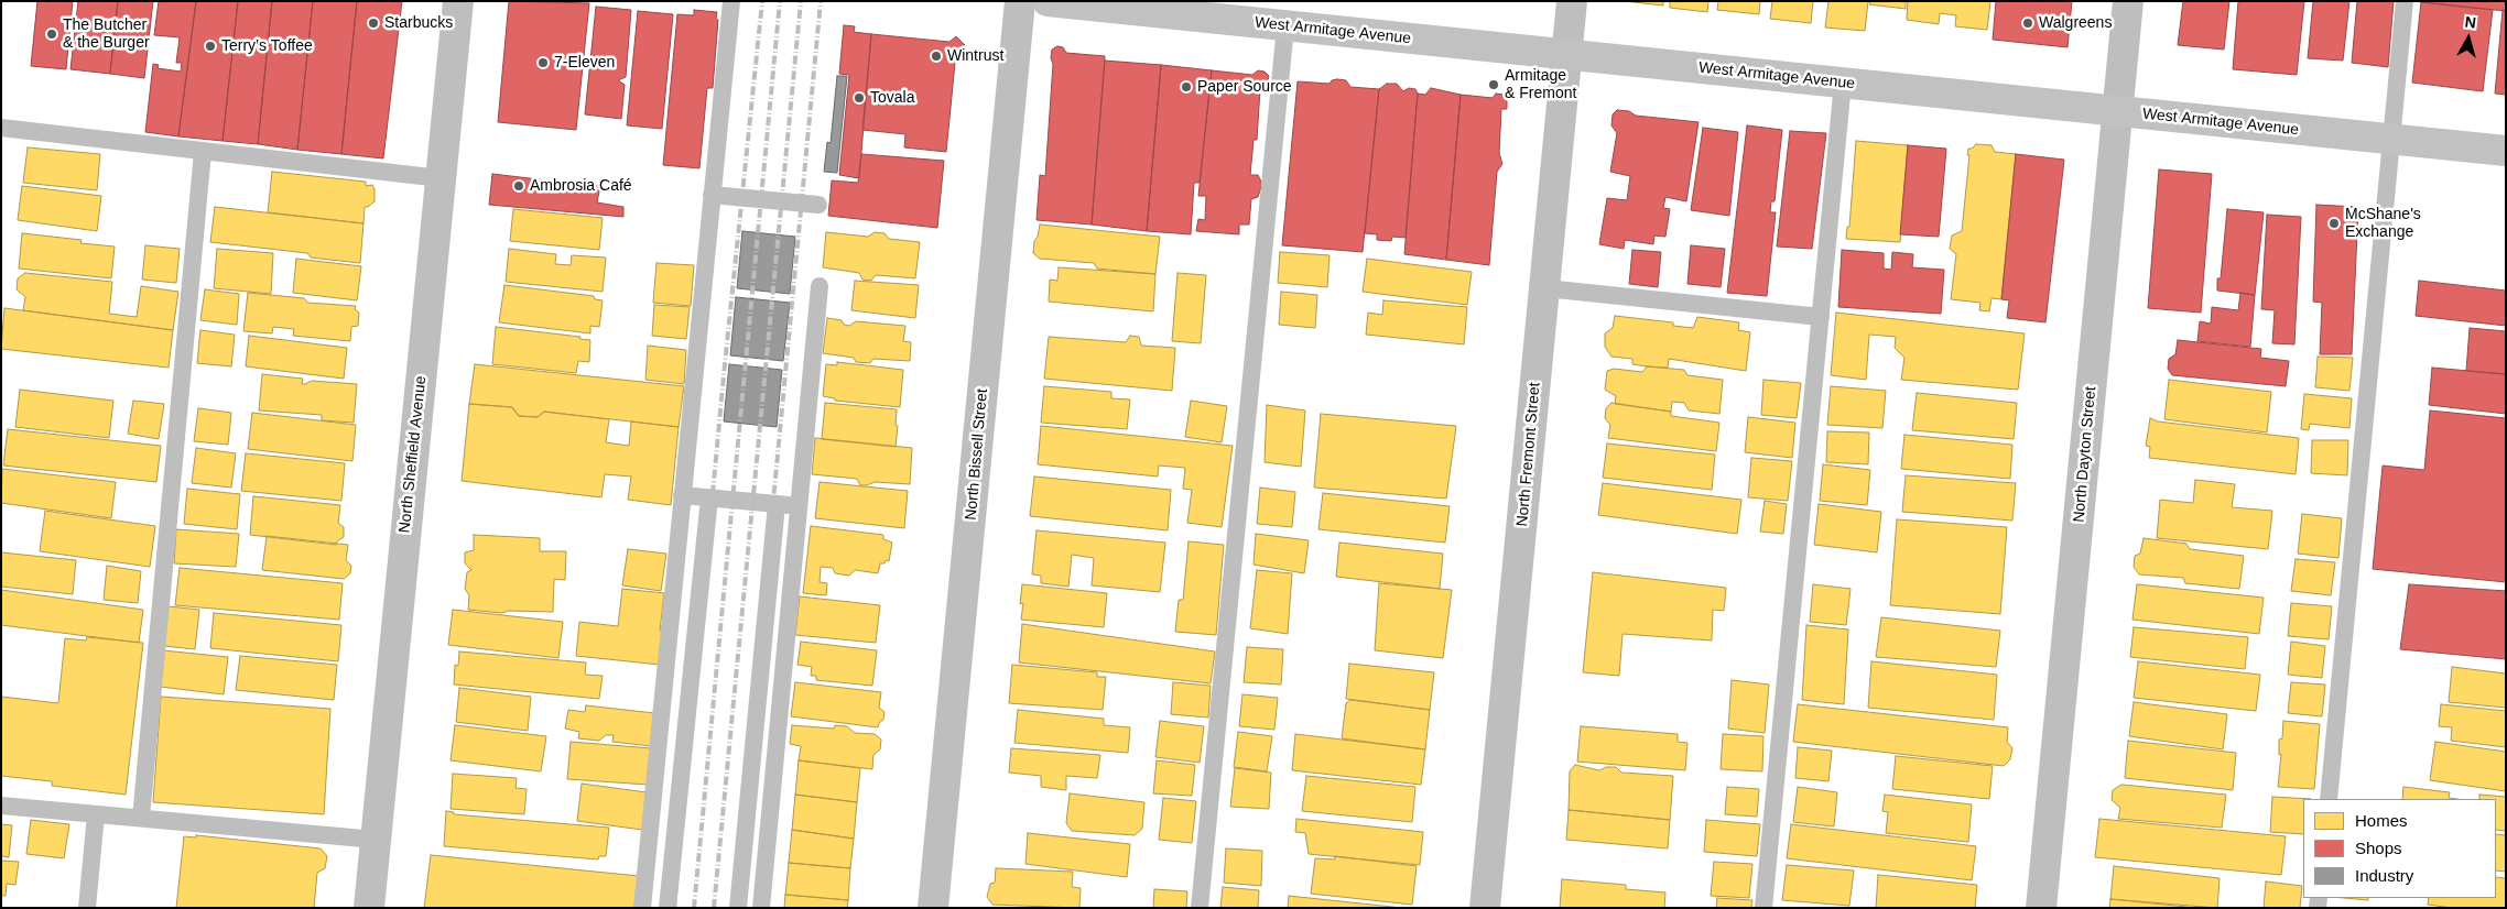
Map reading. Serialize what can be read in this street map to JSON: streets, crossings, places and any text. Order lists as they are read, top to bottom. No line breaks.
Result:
{"streets":{"main road":["West Armitage Avenue"],"street":["North Sheffield Avenue","North Bissell Street","North Fremont Street","North Dayton Street"]},"crossings":[["West Armitage Avenue","North Fremont Street"],["West Armitage Avenue","North Dayton Street"]],"places":["Starbucks","Walgreens","The Butcher & the Burger","Terry’s Toffee","Wintrust","7-Eleven","Armitage & Fremont","Paper Source","Tovala","Ambrosia Café","McShane's Exchange"],"legend":["Homes","Shops","Industry"],"north":"top"}
